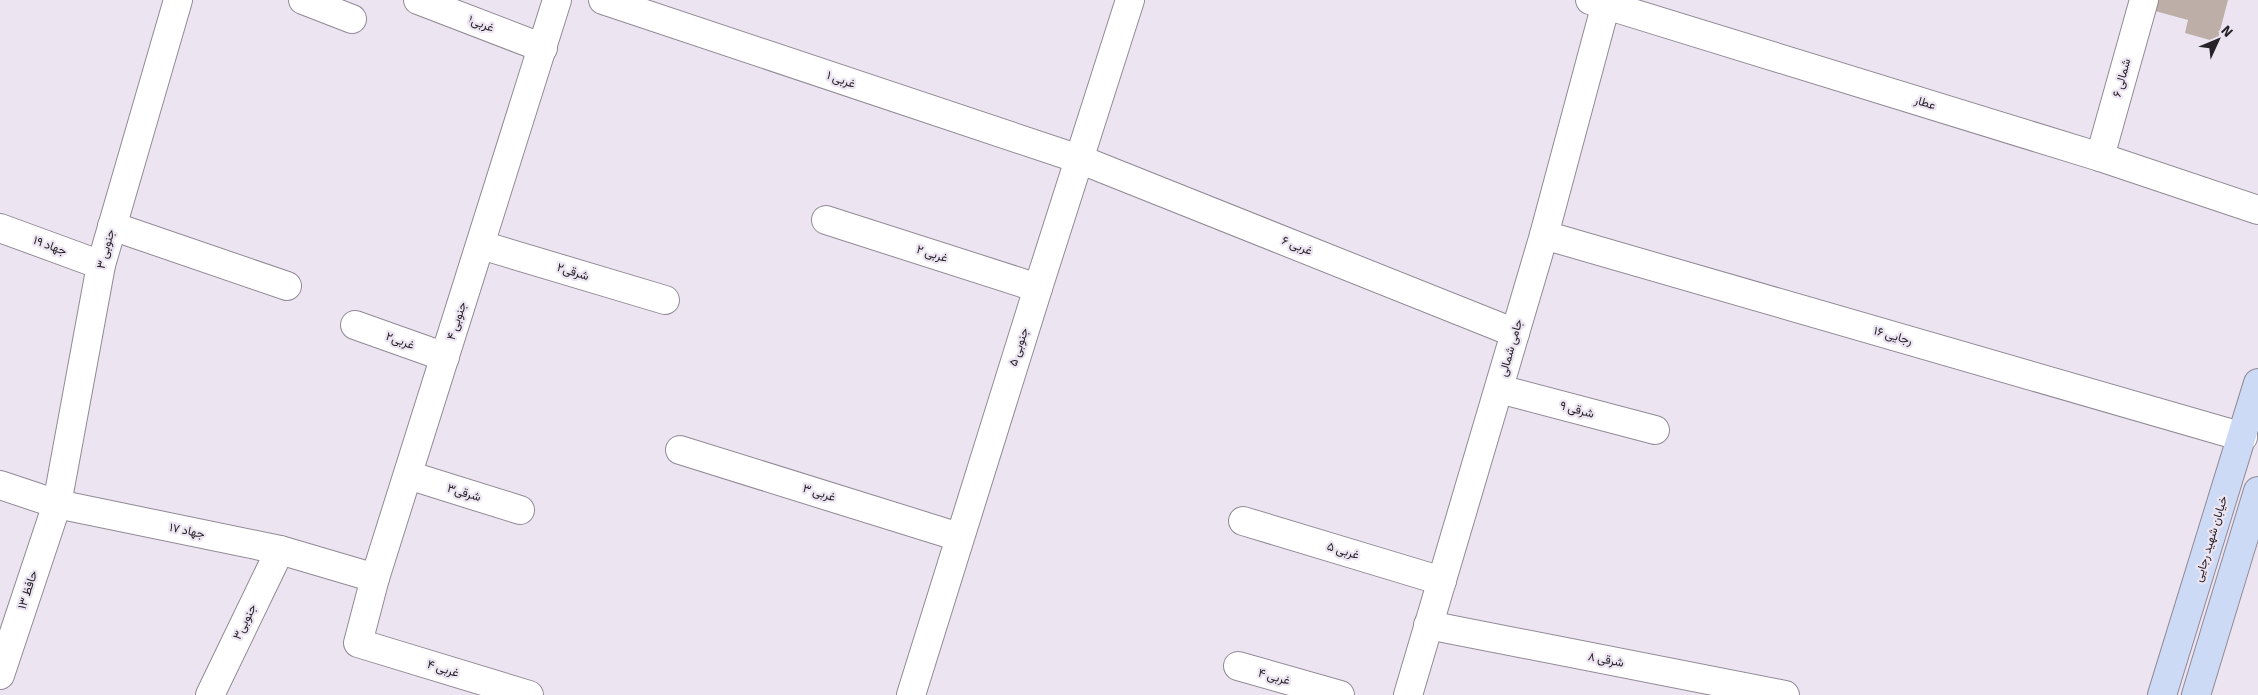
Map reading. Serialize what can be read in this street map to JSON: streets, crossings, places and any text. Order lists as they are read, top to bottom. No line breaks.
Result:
{"streets":{"main road":["خیابان شهید رجایی"],"street":["غربی۱","شمالی ۶","غربی ۱","عطار","جهاد ۱۹","غربی ۶","جنوبی ۳","غربی ۲","شرقی۲","جنوبی ۴","رجایی ۱۶","غربی۲","جنوبی ۵","جامی شمالی","شرقی ۹","شرقی۳","غربی ۳","جهاد ۱۷","غربی ۵","حافظ ۱۳","جنوبی۳","شرقی ۸","غربی ۴"]},"crossings":[["غربی۱","جنوبی ۴"],["شمالی ۶","عطار"],["غربی ۱","غربی ۶"],["غربی ۱","جنوبی ۵"],["عطار","جامی شمالی"],["جهاد ۱۹","جنوبی ۳"],["غربی ۶","جنوبی ۵"],["غربی ۶","جامی شمالی"],["جنوبی ۳","جهاد ۱۷"],["جنوبی ۳","حافظ ۱۳"],["غربی ۲","جنوبی ۵"],["شرقی۲","جنوبی ۴"],["جنوبی ۴","غربی۲"],["جنوبی ۴","شرقی۳"],["جنوبی ۴","جهاد ۱۷"],["جنوبی ۴","غربی ۴"],["رجایی ۱۶","جامی شمالی"],["رجایی ۱۶","خیابان شهید رجایی"],["جنوبی ۵","غربی ۳"],["جامی شمالی","شرقی ۹"],["جامی شمالی","غربی ۵"],["جامی شمالی","شرقی ۸"],["جهاد ۱۷","حافظ ۱۳"],["جهاد ۱۷","جنوبی۳"]],"north":"top right"}
